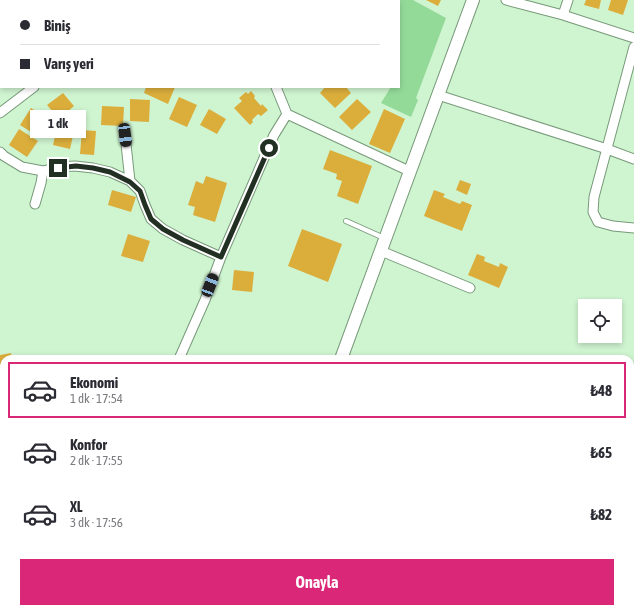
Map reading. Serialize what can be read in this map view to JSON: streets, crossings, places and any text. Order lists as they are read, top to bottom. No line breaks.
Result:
{"page":{"banner":["Biniş","Varış yeri"],"bubble":"1 dk","list":[{"name":"Ekonomi","note":"1 dk · 17:54","value":"₺48"},{"name":"Konfor","note":"2 dk · 17:55","value":"₺65"},{"name":"XL","note":"3 dk · 17:56","value":"₺82"}],"buttons":"Onayla"}}
